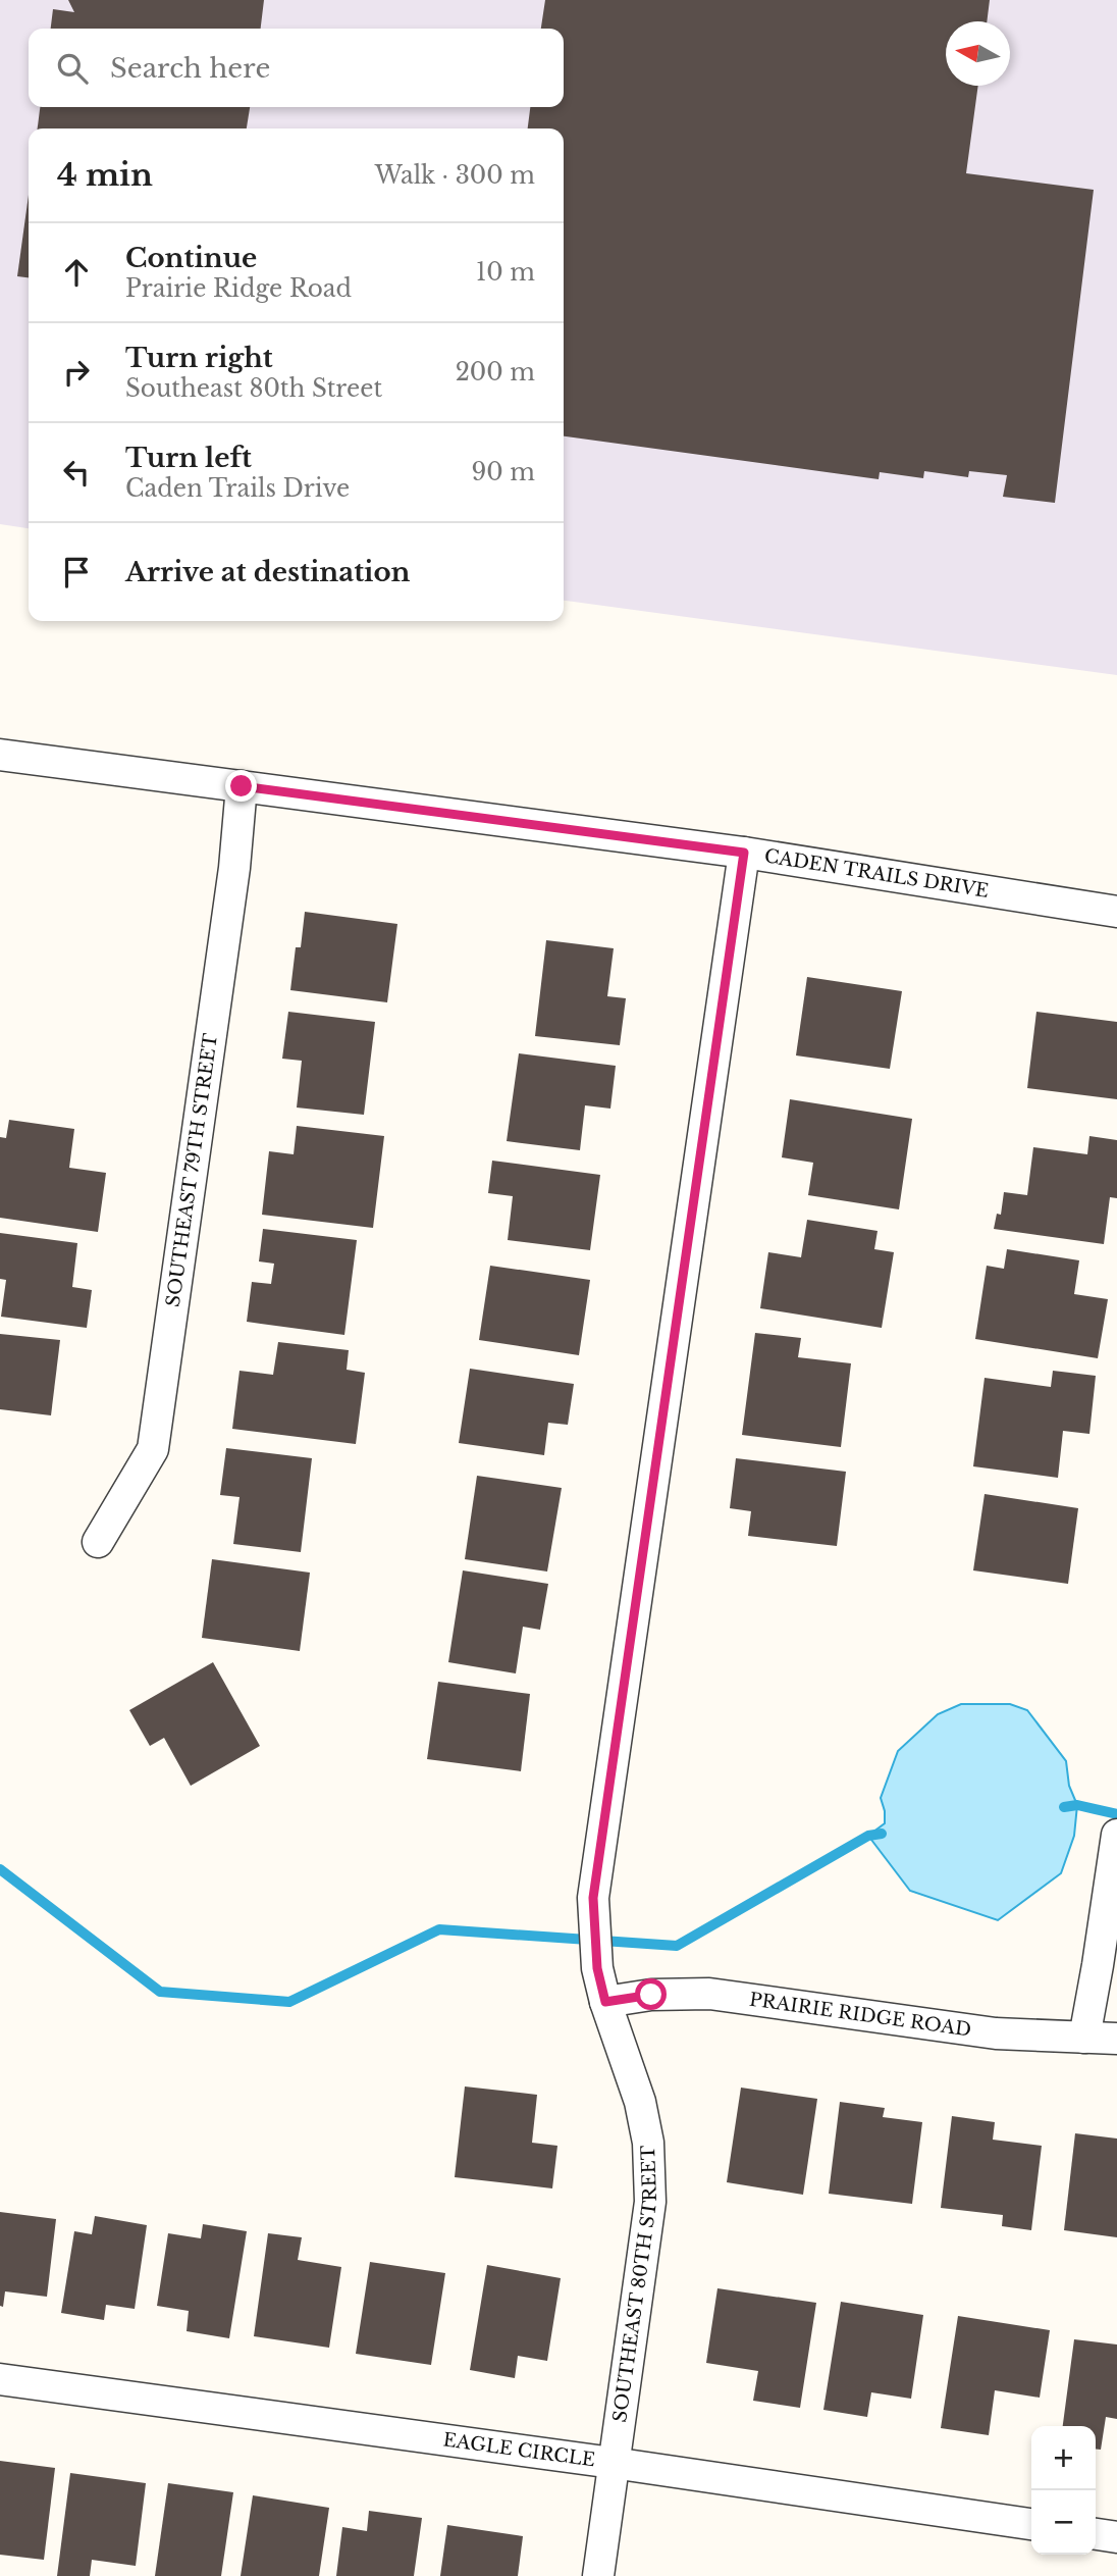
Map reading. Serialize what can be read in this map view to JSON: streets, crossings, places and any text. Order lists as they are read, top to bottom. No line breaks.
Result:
{"streets":{"street":["CADEN TRAILS DRIVE","SOUTHEAST 79TH STREET","PRAIRIE RIDGE ROAD","SOUTHEAST 80TH STREET","EAGLE CIRCLE"]},"crossings":[["CADEN TRAILS DRIVE","SOUTHEAST 79TH STREET"],["CADEN TRAILS DRIVE","SOUTHEAST 80TH STREET"],["PRAIRIE RIDGE ROAD","SOUTHEAST 80TH STREET"],["SOUTHEAST 80TH STREET","EAGLE CIRCLE"]],"north":"left","page":{"search":"Search here","heading":["4 min","Walk · 300 m"],"list":[["Continue","Prairie Ridge Road","10 m"],["Turn right","Southeast 80th Street","200 m"],["Turn left","Caden Trails Drive","90 m"],"Arrive at destination"],"map_buttons":["+","−"]}}
